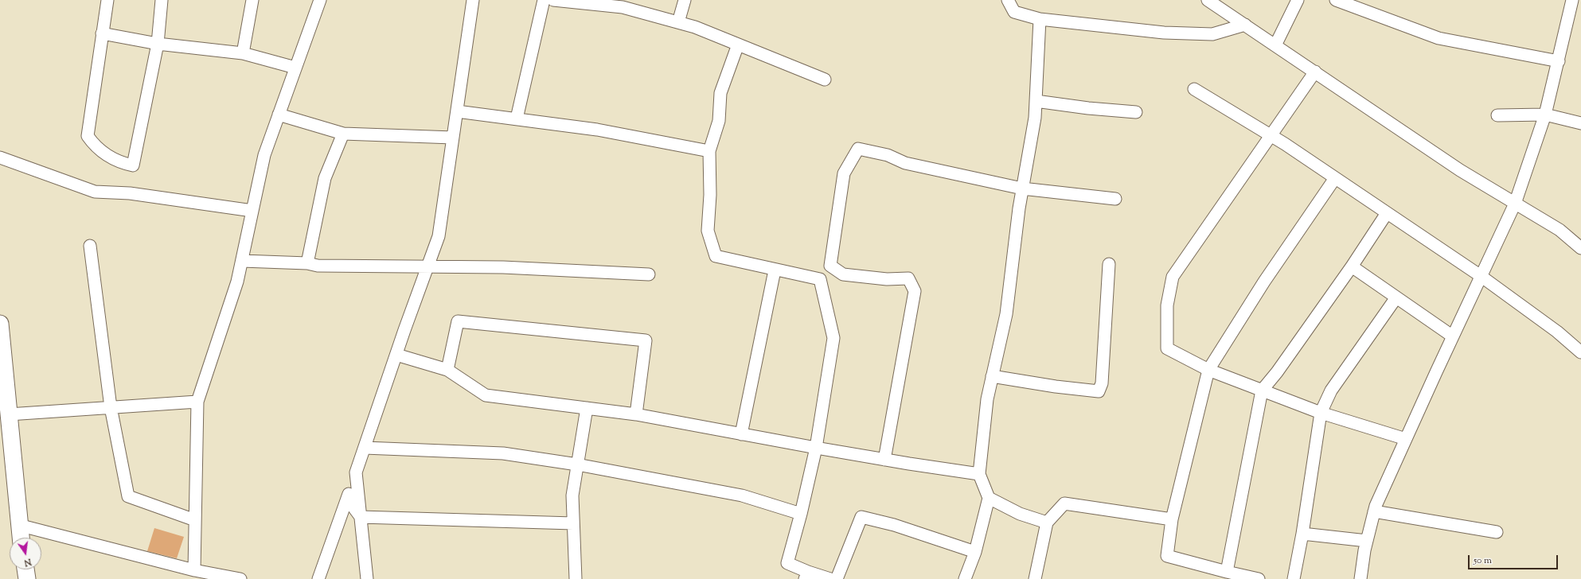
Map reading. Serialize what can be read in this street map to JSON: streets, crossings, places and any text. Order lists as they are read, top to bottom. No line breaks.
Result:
{"scale_bar":"50 m","north":"bottom"}
